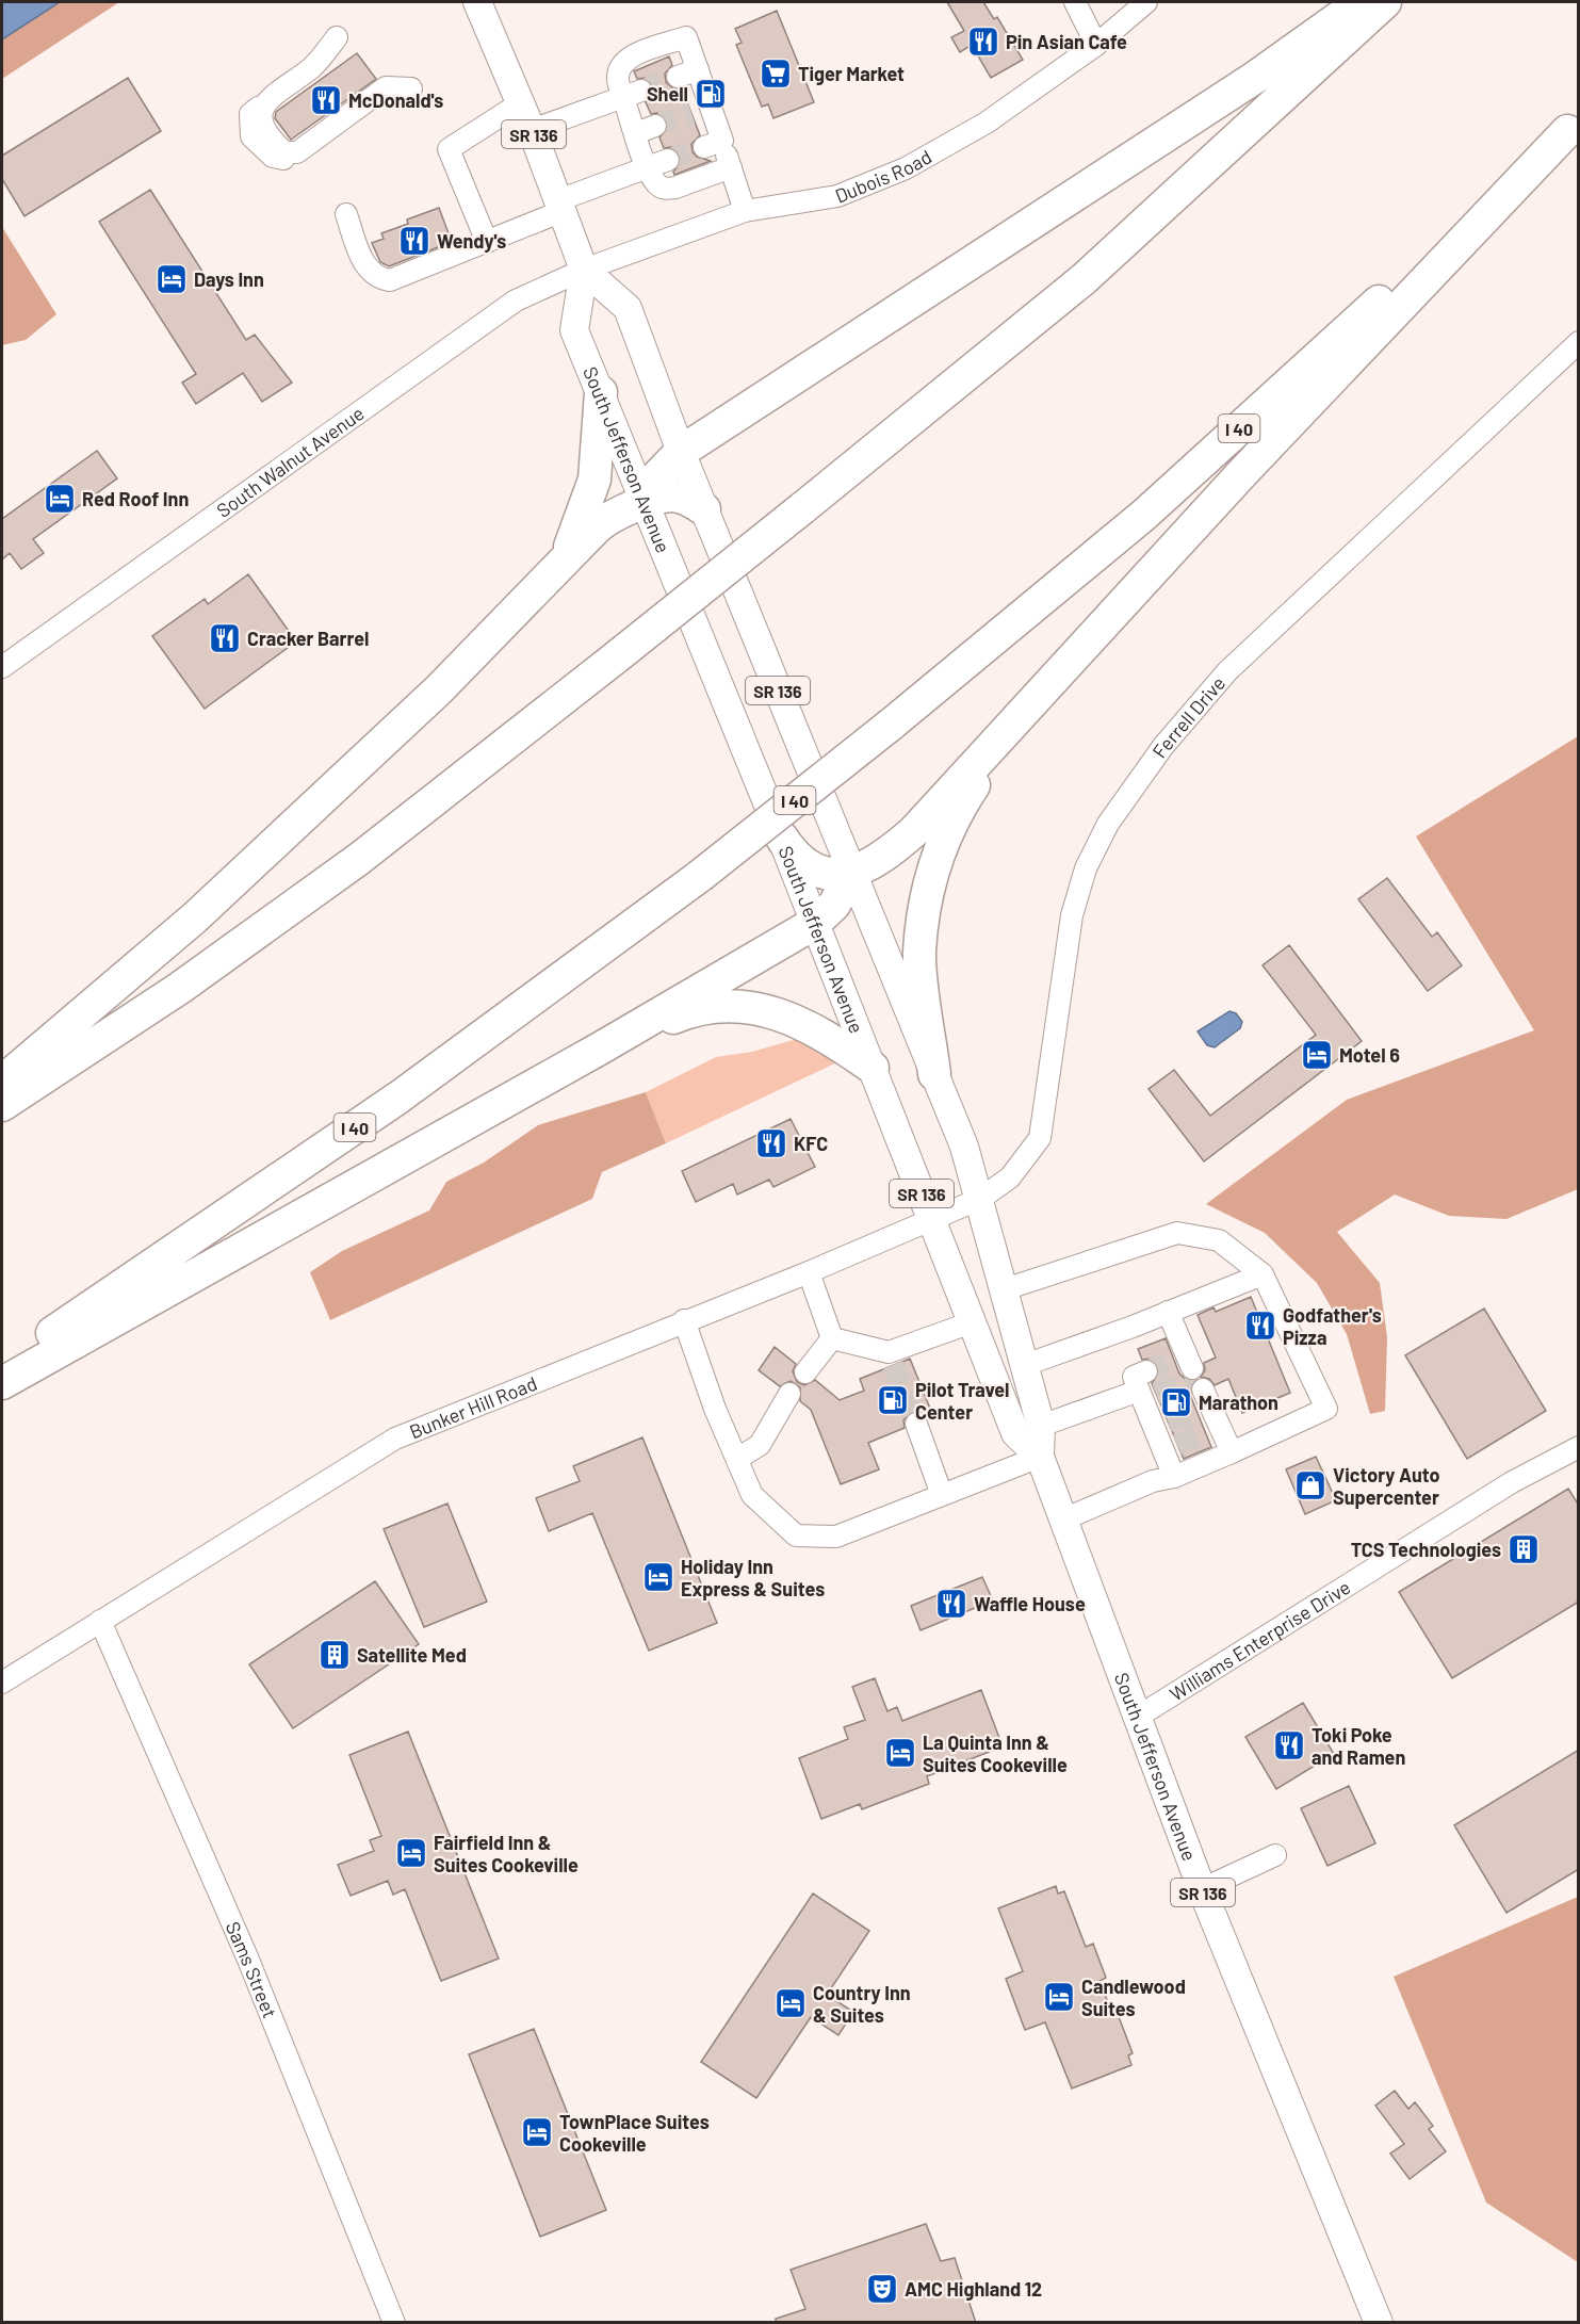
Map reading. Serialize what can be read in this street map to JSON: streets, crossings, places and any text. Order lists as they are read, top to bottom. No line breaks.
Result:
{"streets":{"highway":["I 40"],"main road":["SR 136","South Jefferson Avenue"],"street":["Dubois Road","South Walnut Avenue","Ferrell Drive","Bunker Hill Road","Williams Enterprise Drive","Sams Street"]},"crossings":[["Dubois Road","South Jefferson Avenue"],["Dubois Road","South Walnut Avenue"],["South Jefferson Avenue","South Walnut Avenue"],["South Jefferson Avenue","Ferrell Drive"],["South Jefferson Avenue","Bunker Hill Road"],["South Jefferson Avenue","Williams Enterprise Drive"],["Ferrell Drive","Bunker Hill Road"],["Bunker Hill Road","Sams Street"]],"places":{"restaurant":["Pin Asian Cafe","McDonald's","Wendy's","Cracker Barrel","KFC","Godfather's Pizza","Waffle House","Toki Poke and Ramen"],"supermarket":["Tiger Market"],"fuel station":["Shell","Pilot Travel Center","Marathon"],"hotel":["Days Inn","Red Roof Inn","Motel 6","Holiday Inn Express & Suites","La Quinta Inn & Suites Cookeville","Fairfield Inn & Suites Cookeville","Candlewood Suites","Country Inn & Suites","TownPlace Suites Cookeville"],"shop":["Victory Auto Supercenter"],"building":["TCS Technologies","Satellite Med"],"theatre":["AMC Highland 12"]}}
